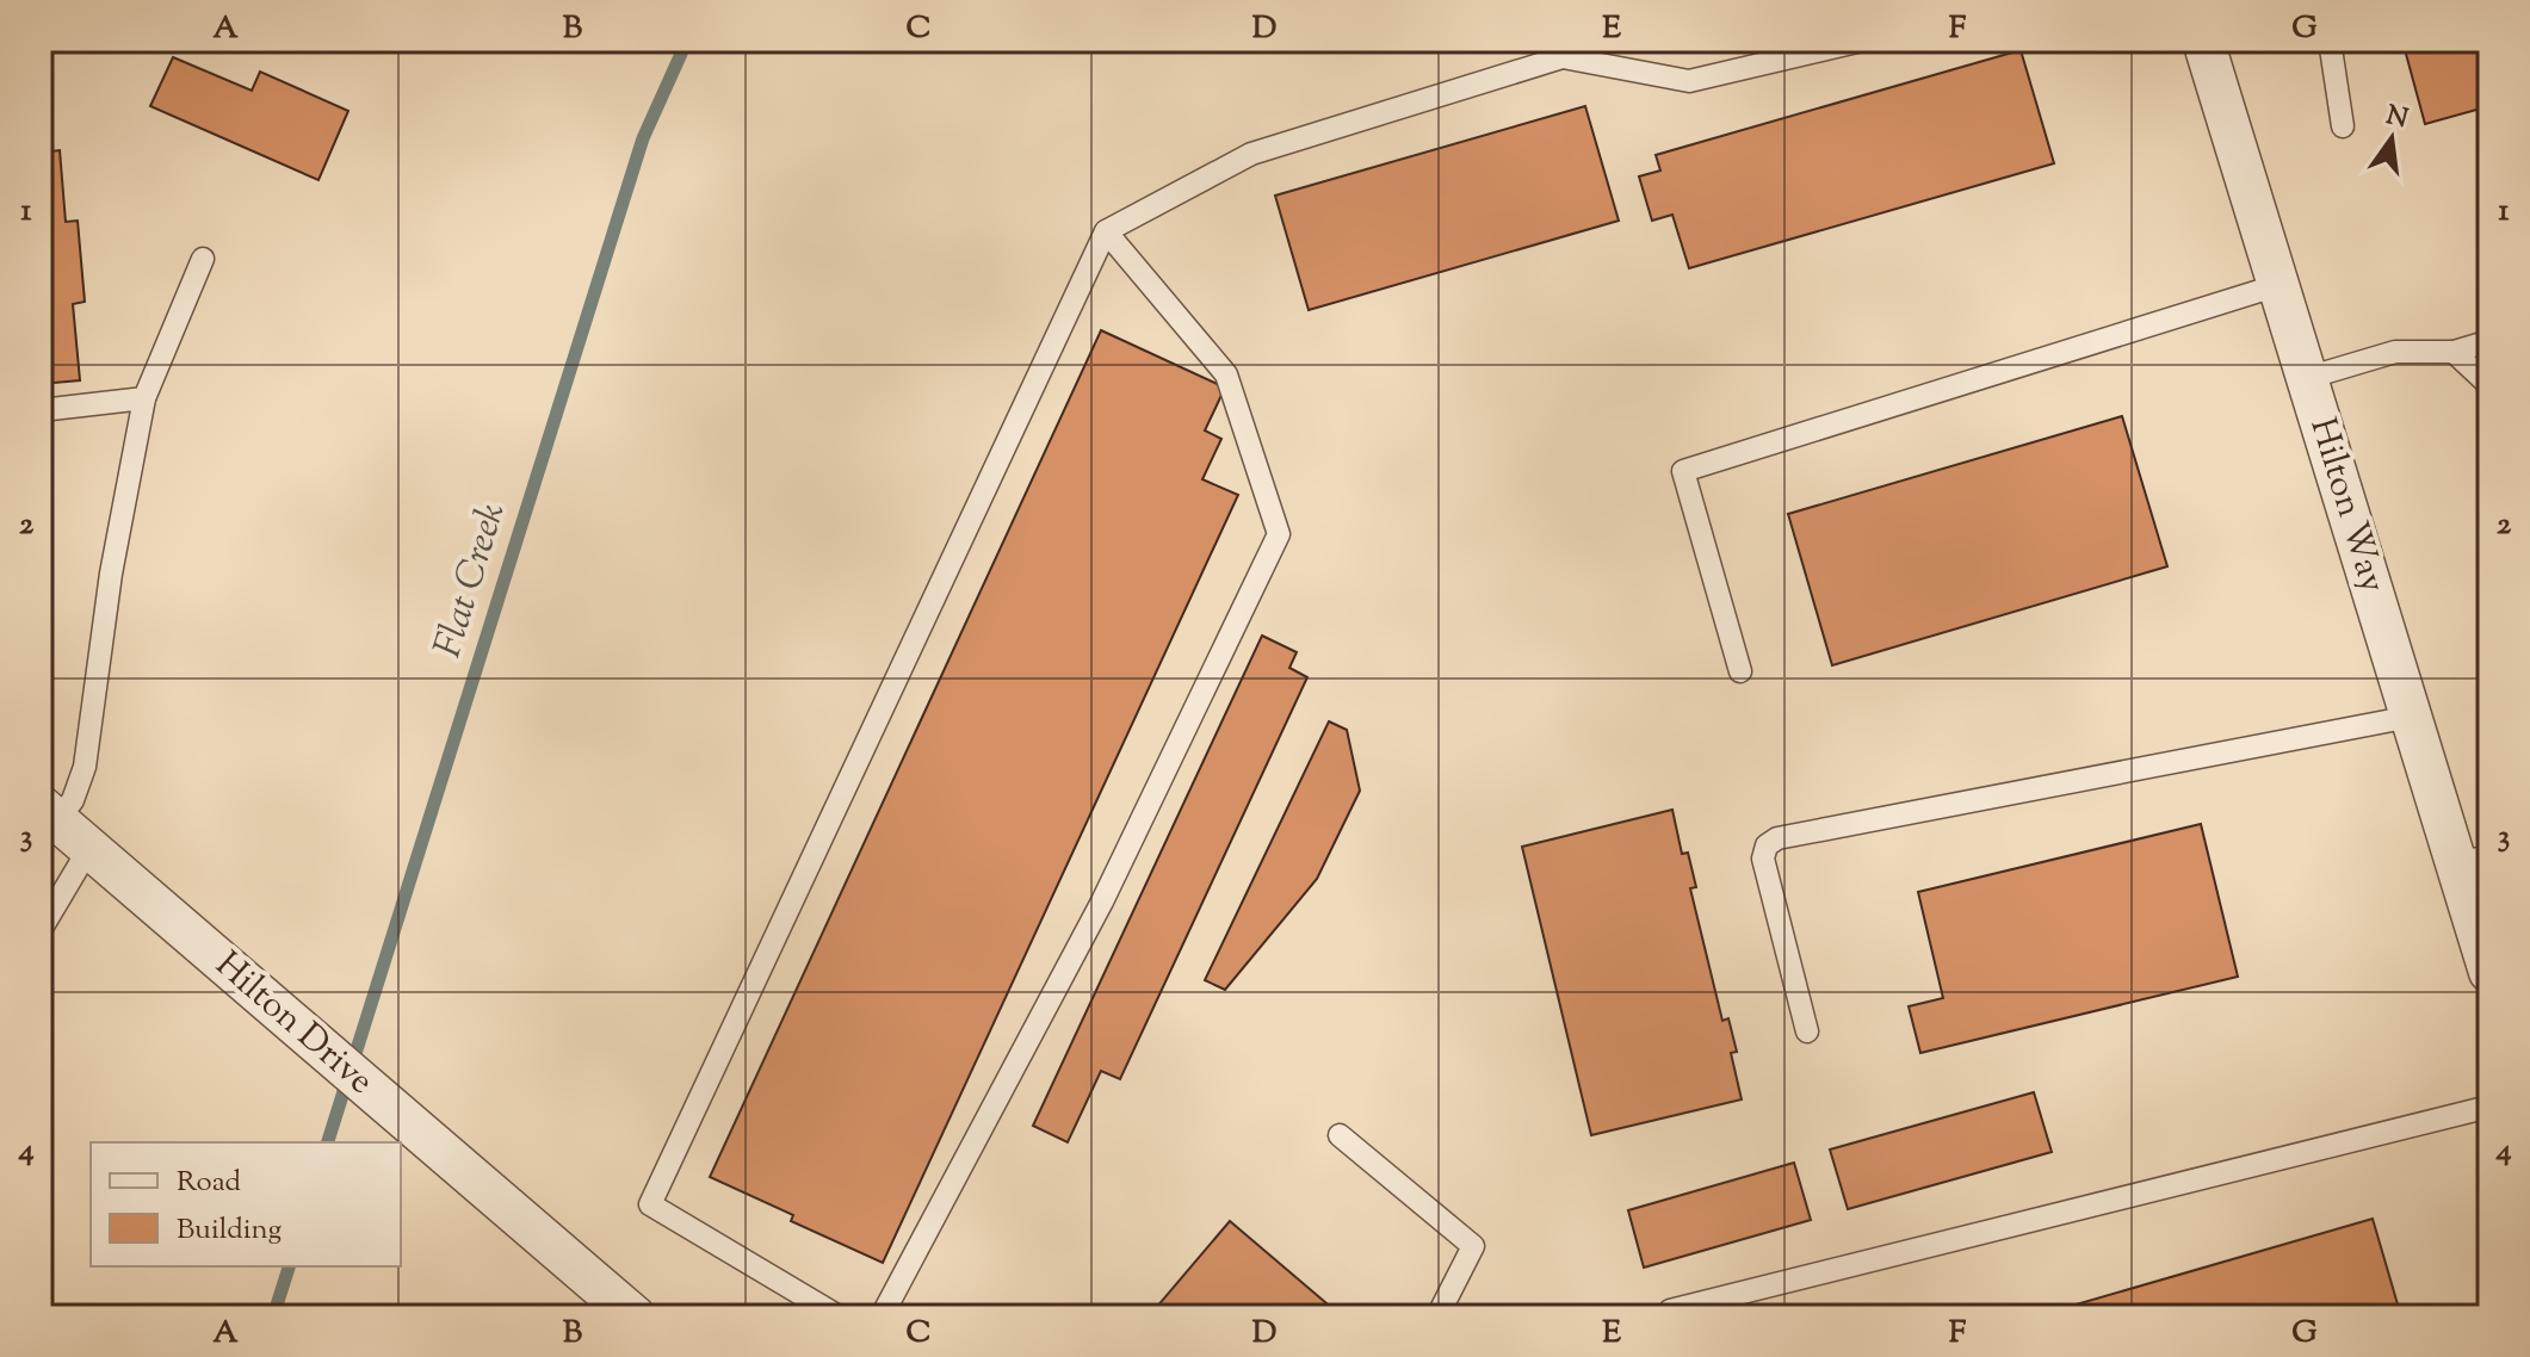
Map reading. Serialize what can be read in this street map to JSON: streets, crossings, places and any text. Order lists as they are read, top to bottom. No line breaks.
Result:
{"streets":{"street":["Hilton Way","Hilton Drive"]},"water":["Flat Creek"],"legend":["Road","Building"],"north":"top","grid":{"columns":["A","B","C","D","E","F","G"],"rows":["1","2","3","4"]}}
